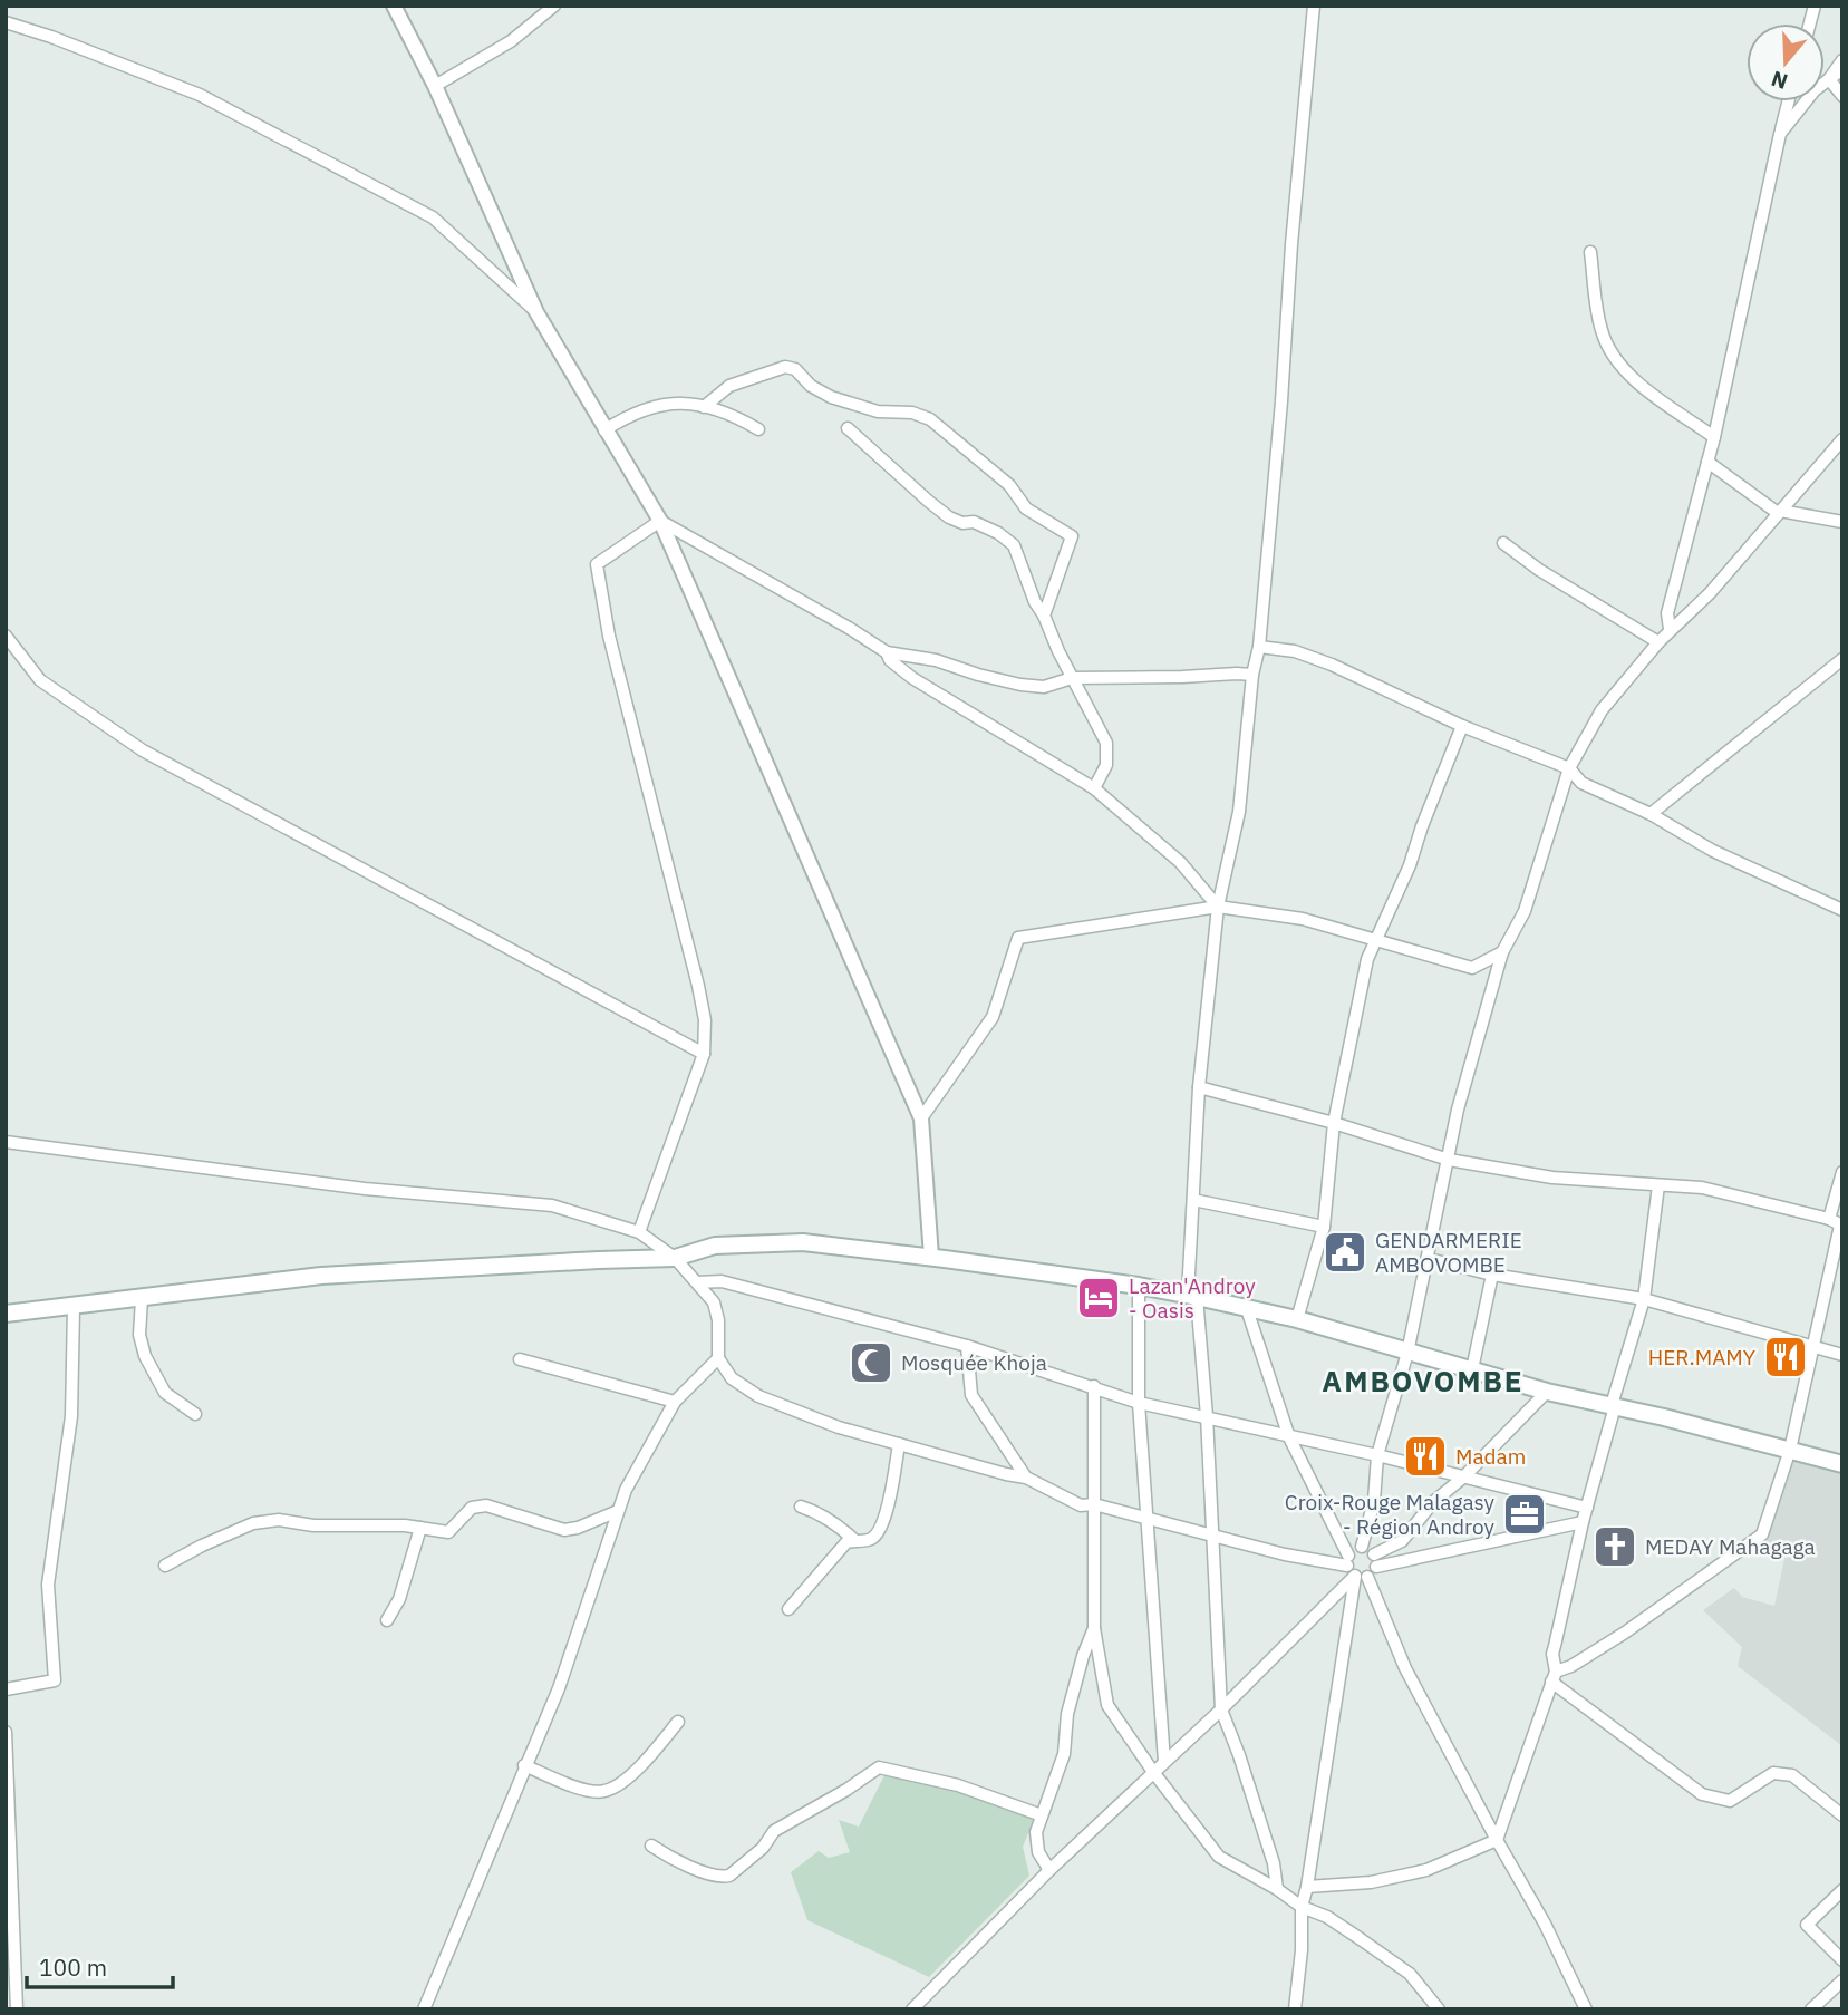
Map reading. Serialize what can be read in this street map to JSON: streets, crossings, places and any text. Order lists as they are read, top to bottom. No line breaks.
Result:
{"districts":["AMBOVOMBE"],"places":{"public building":["GENDARMERIE AMBOVOMBE"],"hotel":["Lazan'Androy - Oasis"],"restaurant":["HER.MAMY","Madam"],"mosque":["Mosquée Khoja"],"office":["Croix-Rouge Malagasy - Région Androy"],"church":["MEDAY Mahagaga"]},"scale_bar":"100 m","north":"bottom"}
